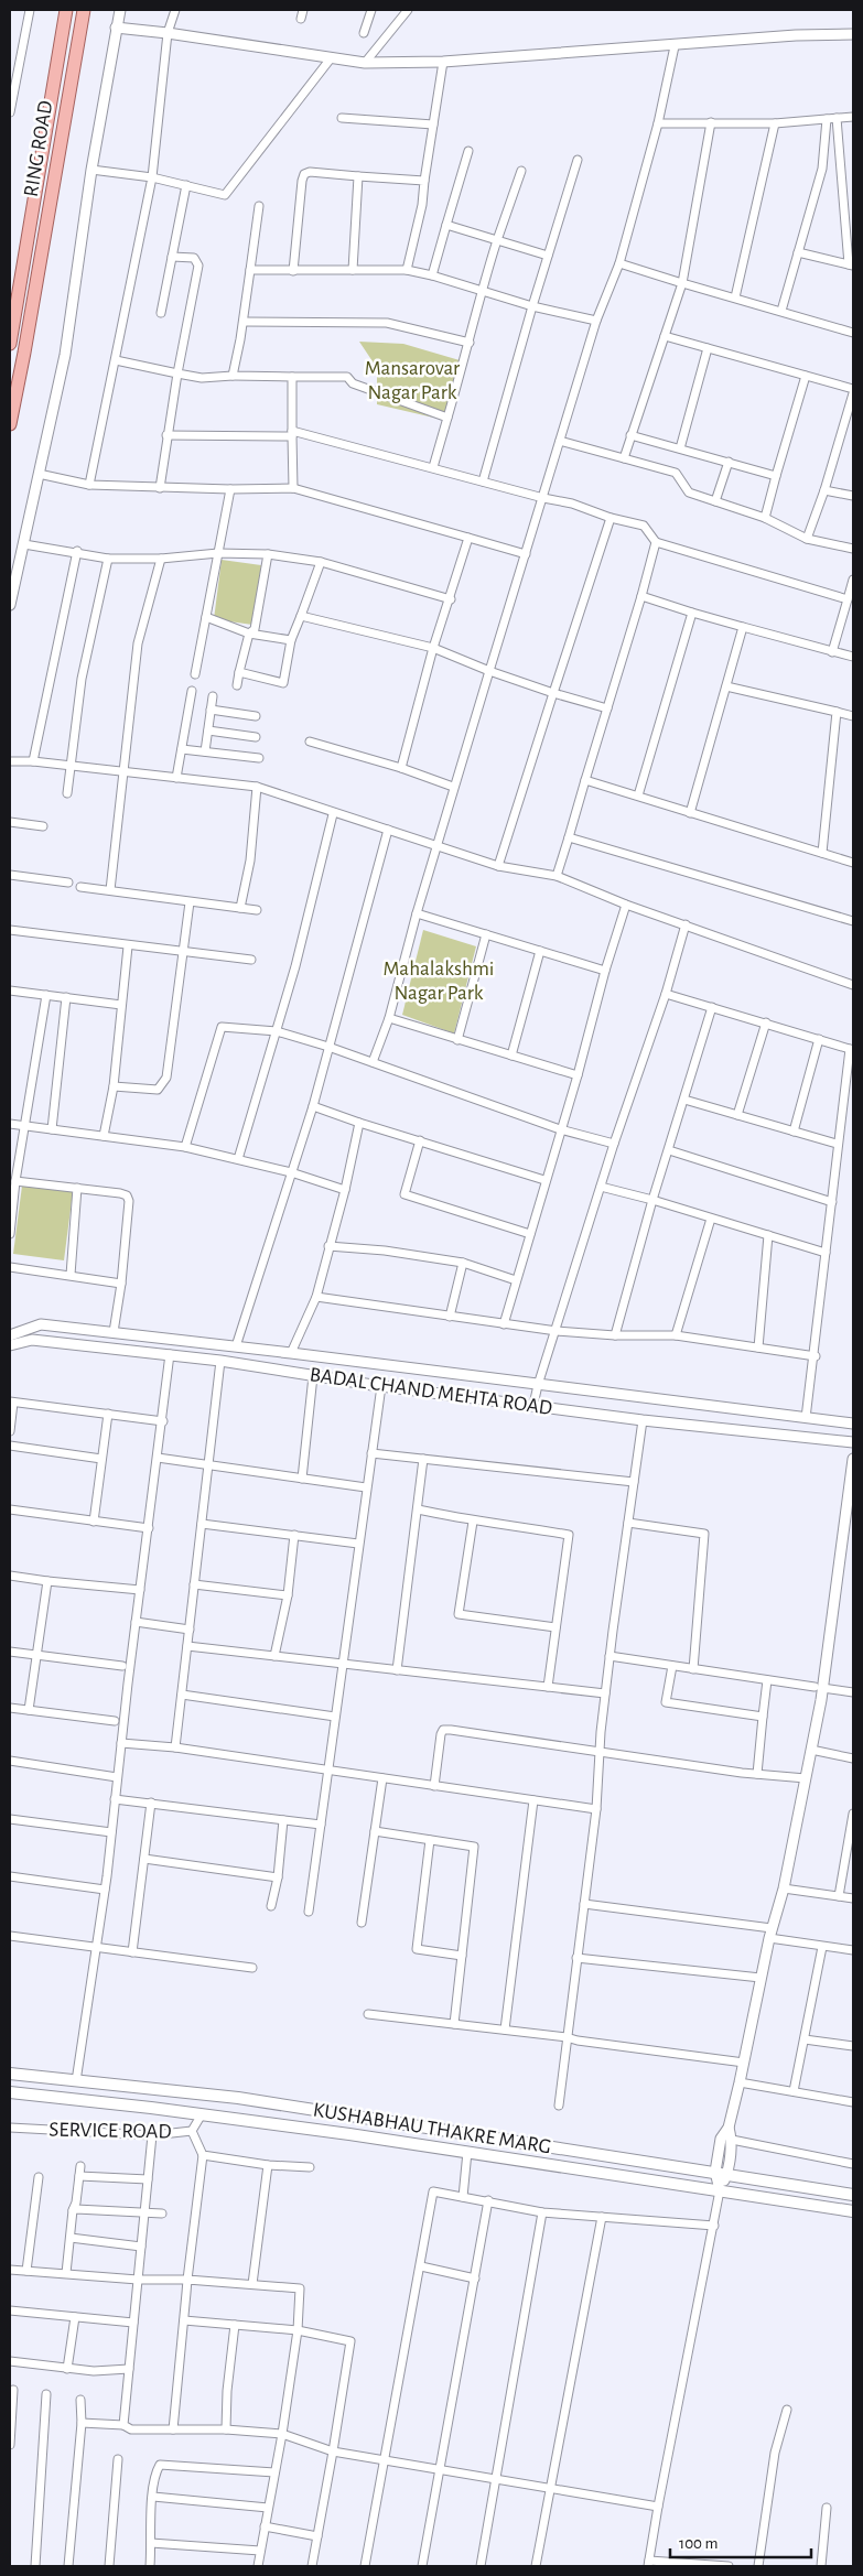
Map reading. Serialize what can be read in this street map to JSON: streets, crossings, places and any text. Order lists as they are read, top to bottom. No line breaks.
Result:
{"streets":{"main road":["RING ROAD","KUSHABHAU THAKRE MARG"],"street":["BADAL CHAND MEHTA ROAD","SERVICE ROAD"]},"crossings":[["KUSHABHAU THAKRE MARG","SERVICE ROAD"]],"parks":["Mansarovar Nagar Park","Mahalakshmi Nagar Park"],"scale_bar":"100 m"}
